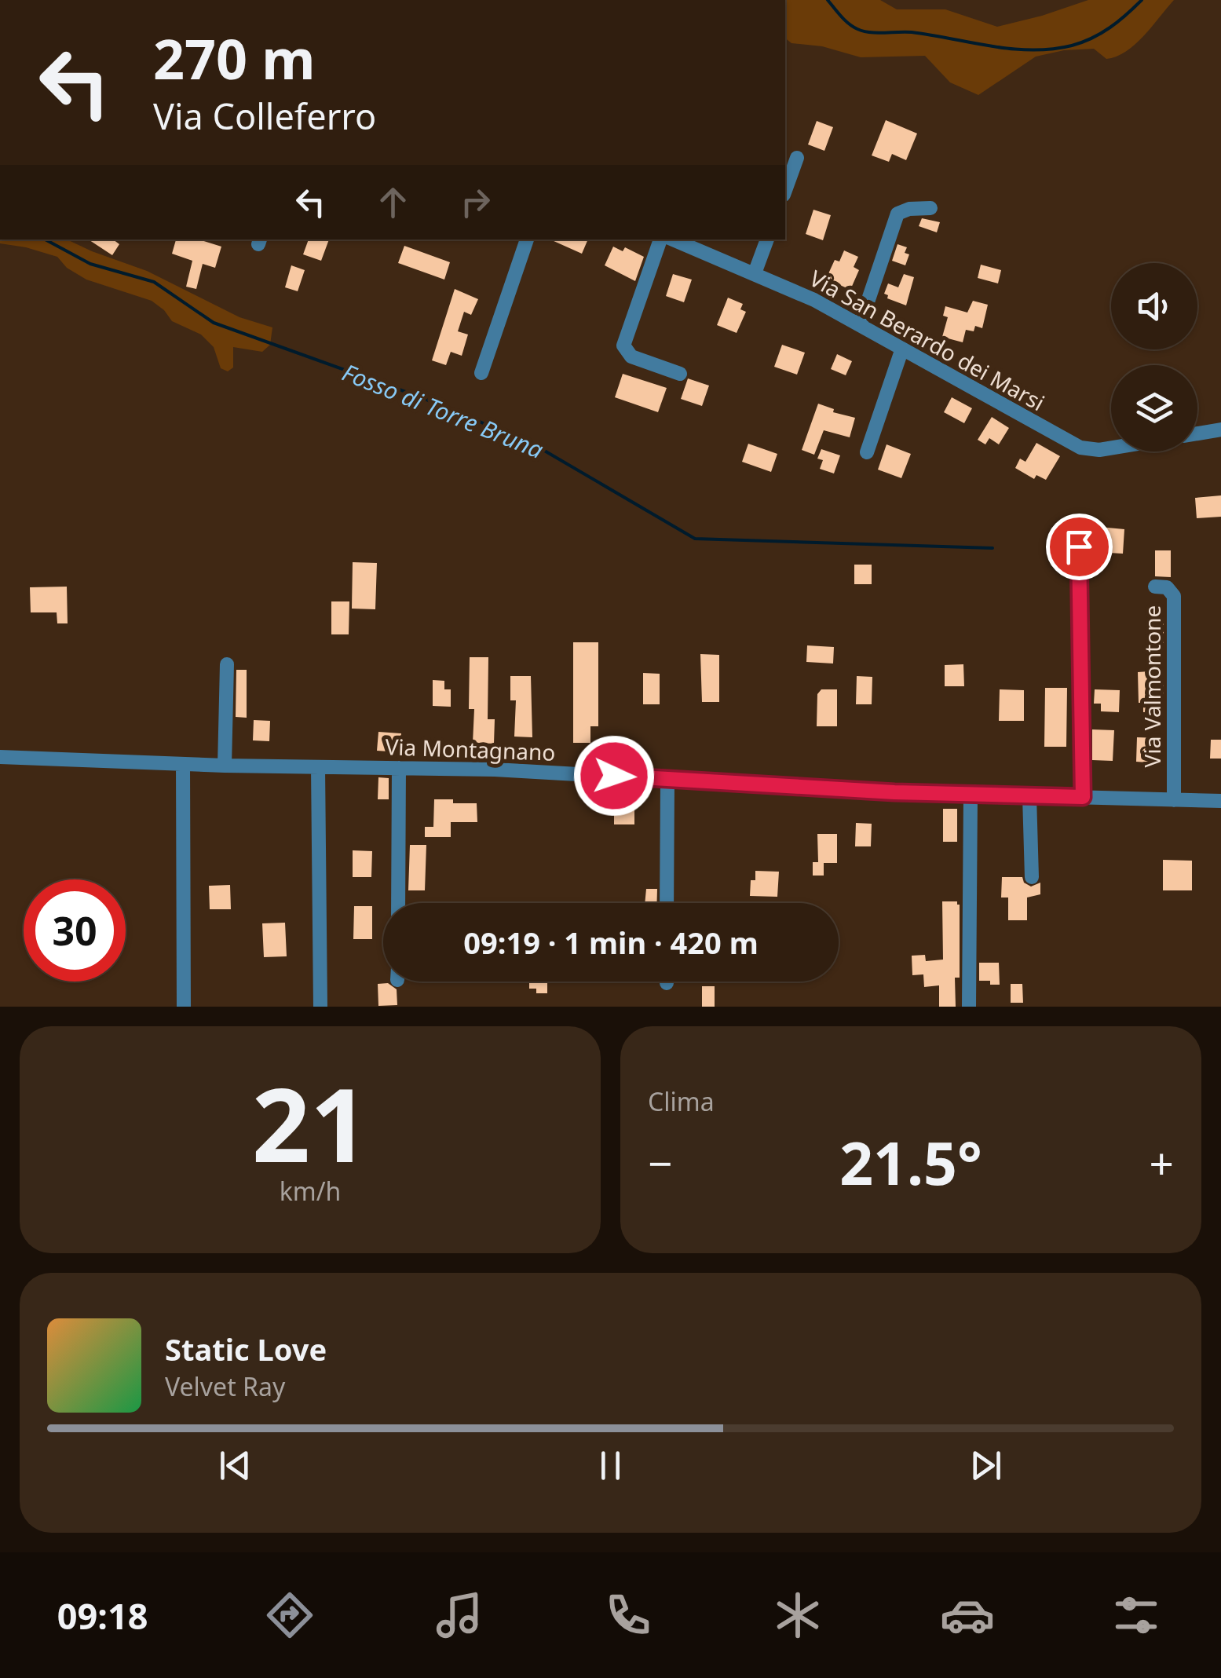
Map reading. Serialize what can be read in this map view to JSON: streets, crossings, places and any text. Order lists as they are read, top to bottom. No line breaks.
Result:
{"streets":{"street":["Via San Berardo dei Marsi","Via Valmontone","Via Montagnano"]},"crossings":[["Via Valmontone","Via Montagnano"]],"water":["Fosso di Torre Bruna"],"page":{"turn":["270 m","Via Colleferro"],"limit":"30","trip":"09:19 · 1 min · 420 m","tile":[["21","km/h"],"Clima"],"heat":["−","21.5°","+"],"song":["Static Love","Velvet Ray"],"tabs":"09:18"}}
